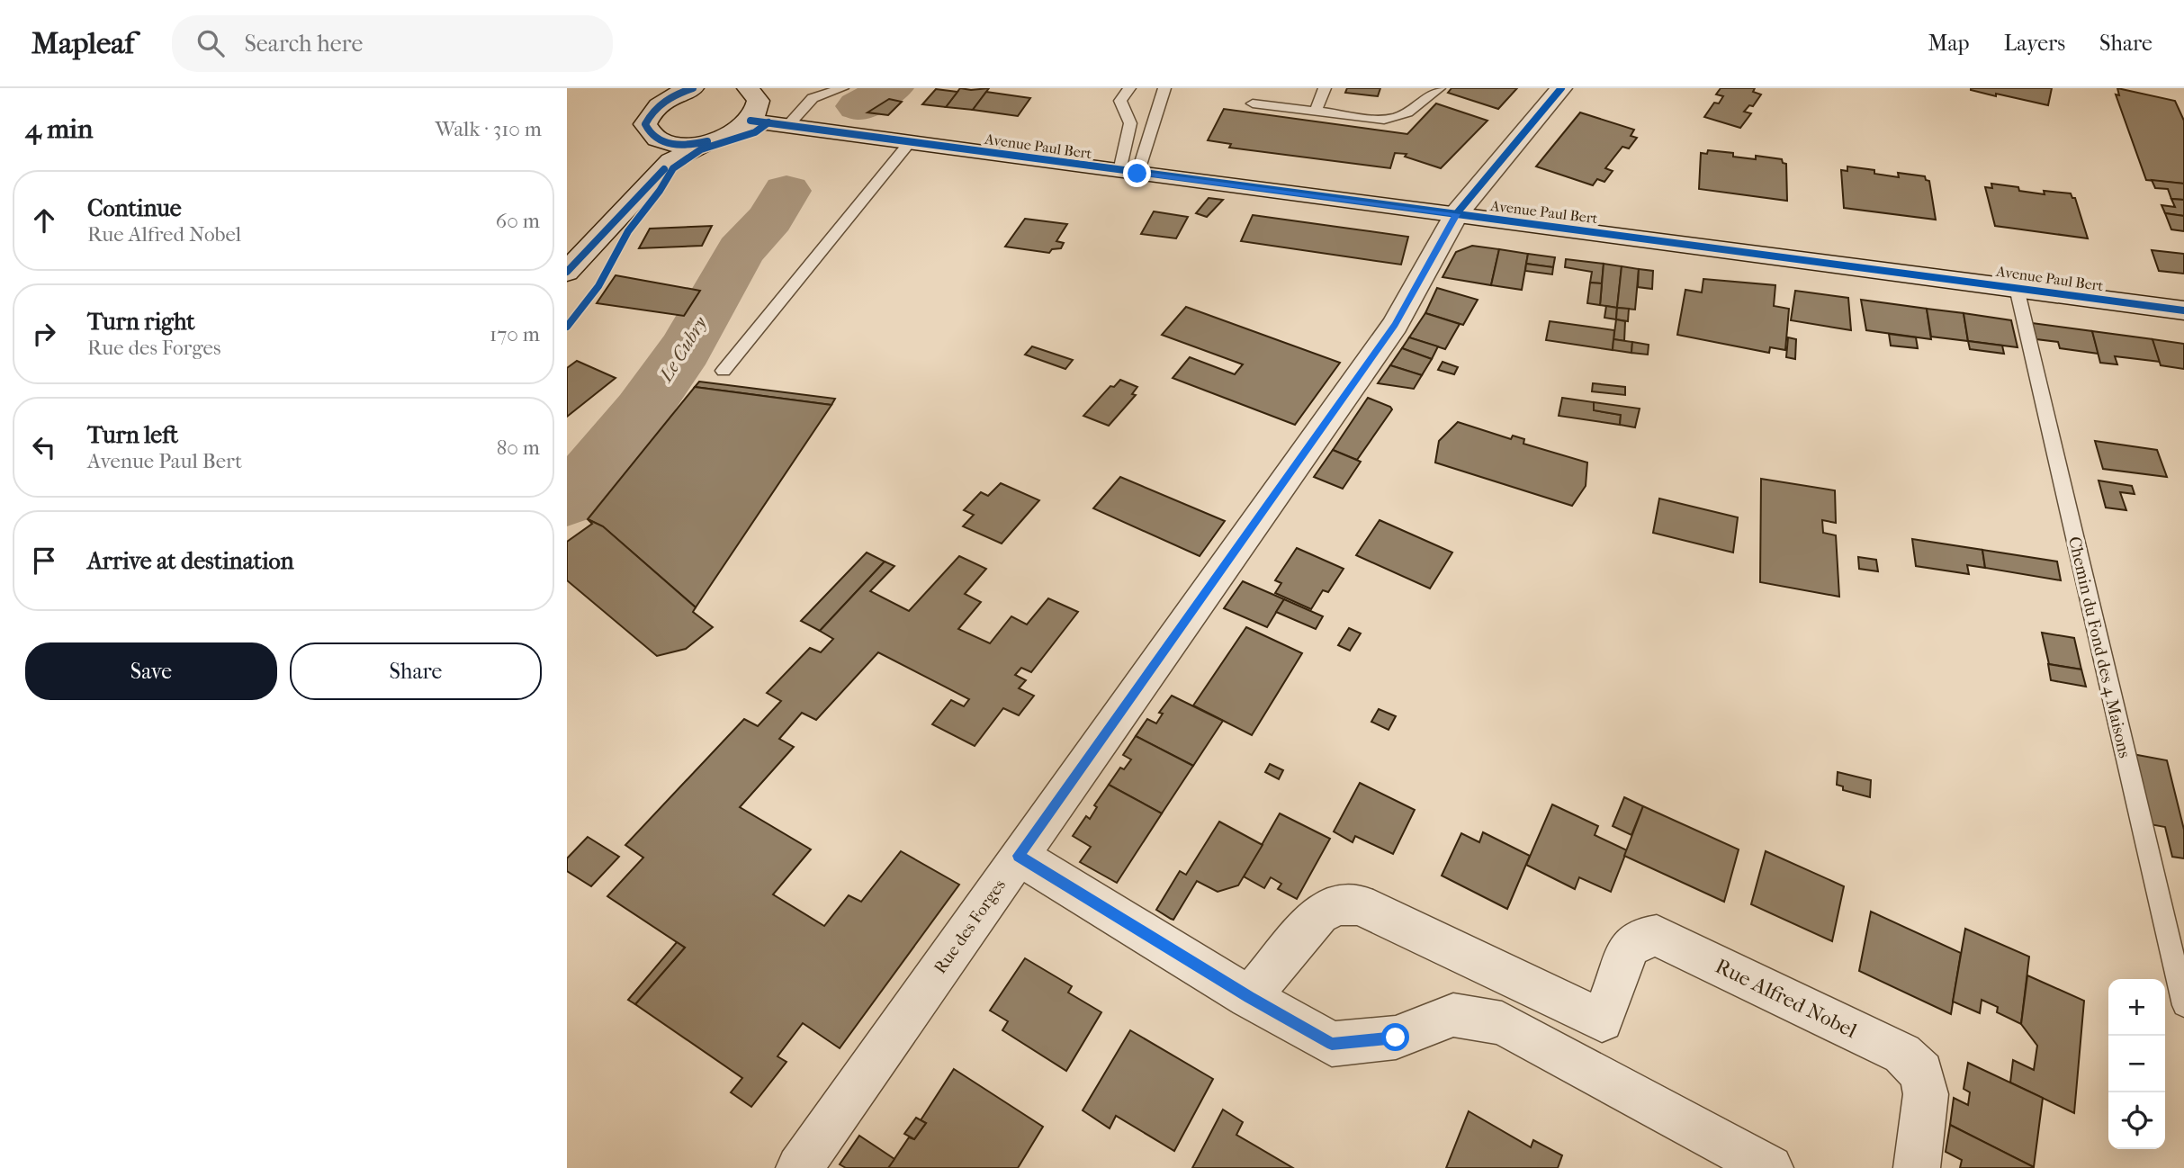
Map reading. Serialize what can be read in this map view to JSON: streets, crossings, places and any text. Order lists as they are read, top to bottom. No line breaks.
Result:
{"streets":{"street":["Avenue Paul Bert","Rue des Forges","Rue Alfred Nobel"],"lane":["Chemin du Fond des 4 Maisons"]},"crossings":[["Avenue Paul Bert","Chemin du Fond des 4 Maisons"],["Avenue Paul Bert","Rue des Forges"]],"water":["Le Cubry"],"page":{"header":"Mapleaf","search":"Search here","nav":["Map","Layers","Share"],"heading":["4 min","Walk · 310 m"],"list":[["Continue","Rue Alfred Nobel","60 m"],["Turn right","Rue des Forges","170 m"],["Turn left","Avenue Paul Bert","80 m"],"Arrive at destination"],"buttons":["Save","Share"],"map_buttons":["+","−"]}}
